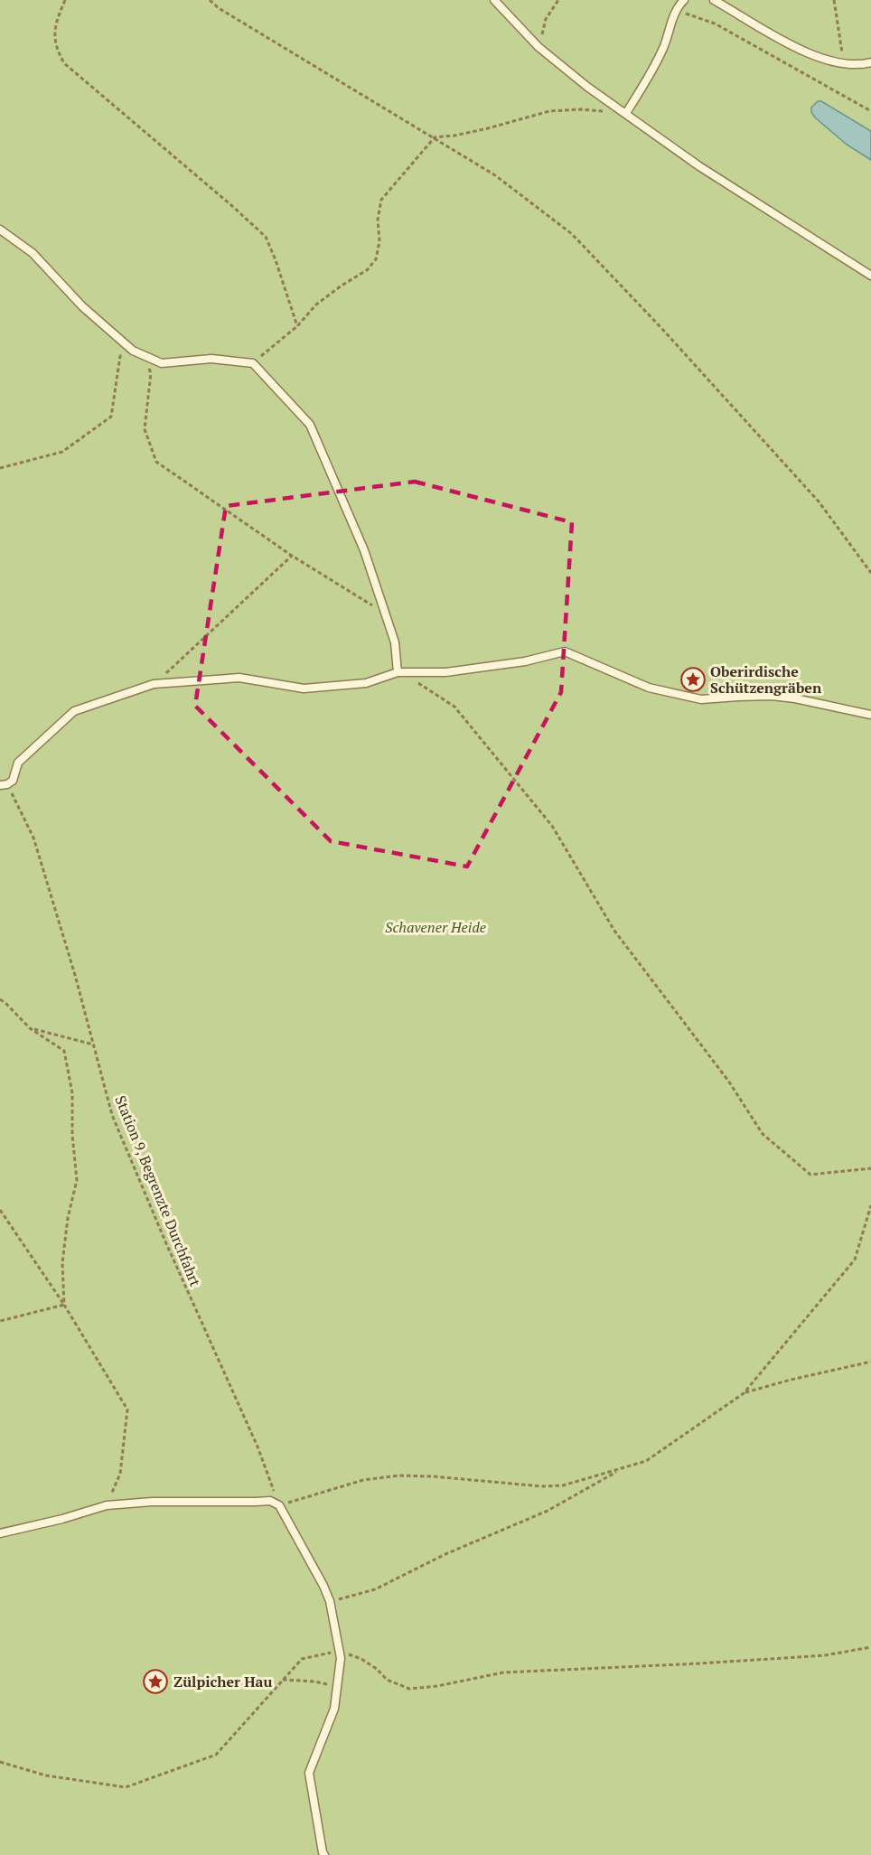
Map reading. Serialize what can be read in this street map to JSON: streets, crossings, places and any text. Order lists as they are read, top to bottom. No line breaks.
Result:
{"streets":{"path":["Station 9, Begrenzte Durchfahrt"]},"parks":["Schavener Heide"],"places":{"place":["Oberirdische Schützengräben","Zülpicher Hau"]}}
